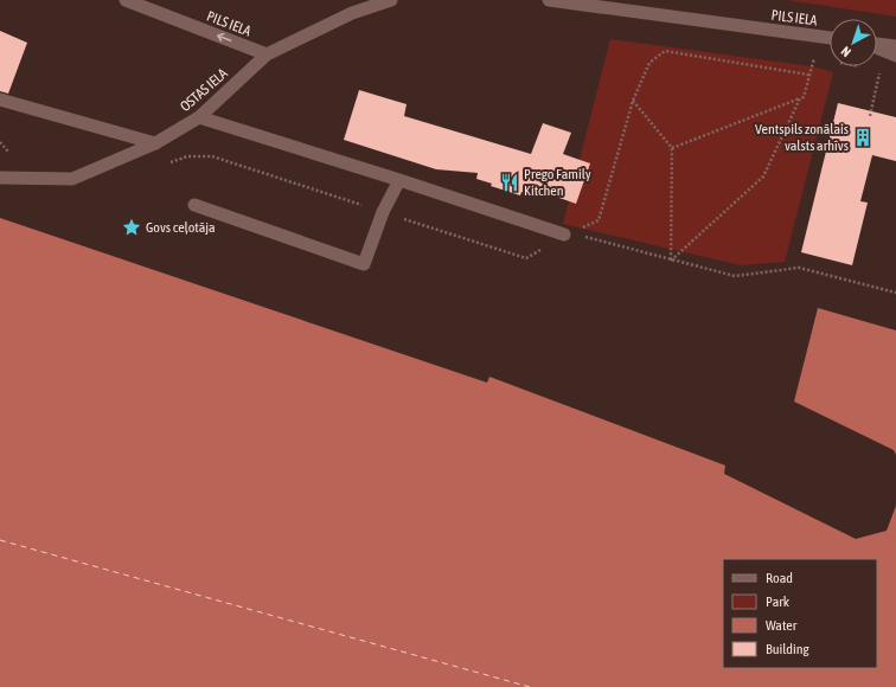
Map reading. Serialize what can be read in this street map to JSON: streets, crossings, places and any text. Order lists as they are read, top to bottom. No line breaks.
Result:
{"streets":{"street":["PILS IELA","OSTAS IELA"]},"crossings":[["PILS IELA","OSTAS IELA"]],"places":{"building":["Ventspils zonālais valsts arhīvs"],"restaurant":["Prego Family Kitchen"],"place":["Govs ceļotāja"]},"legend":["Road","Park","Water","Building"],"north":"bottom left"}
